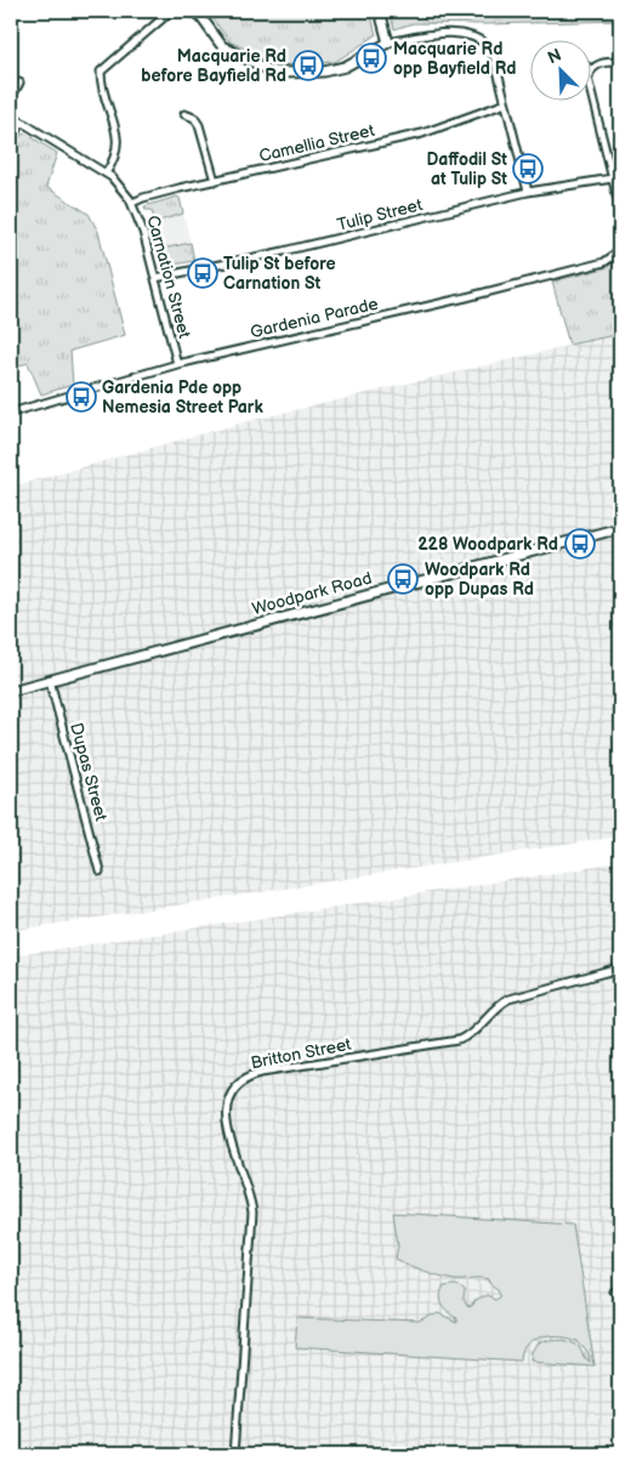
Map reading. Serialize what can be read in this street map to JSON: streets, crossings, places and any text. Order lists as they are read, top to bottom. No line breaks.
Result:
{"streets":{"street":["Camellia Street","Tulip Street","Carnation Street","Gardenia Parade","Woodpark Road","Dupas Street","Britton Street"]},"crossings":[["Camellia Street","Carnation Street"],["Tulip Street","Carnation Street"],["Carnation Street","Gardenia Parade"],["Woodpark Road","Dupas Street"]],"places":{"bus stop":["Macquarie Rd opp Bayfield Rd","Macquarie Rd before Bayfield Rd","Daffodil St at Tulip St","Tulip St before Carnation St","Gardenia Pde opp Nemesia Street Park","228 Woodpark Rd","Woodpark Rd opp Dupas Rd"]},"north":"top left"}
